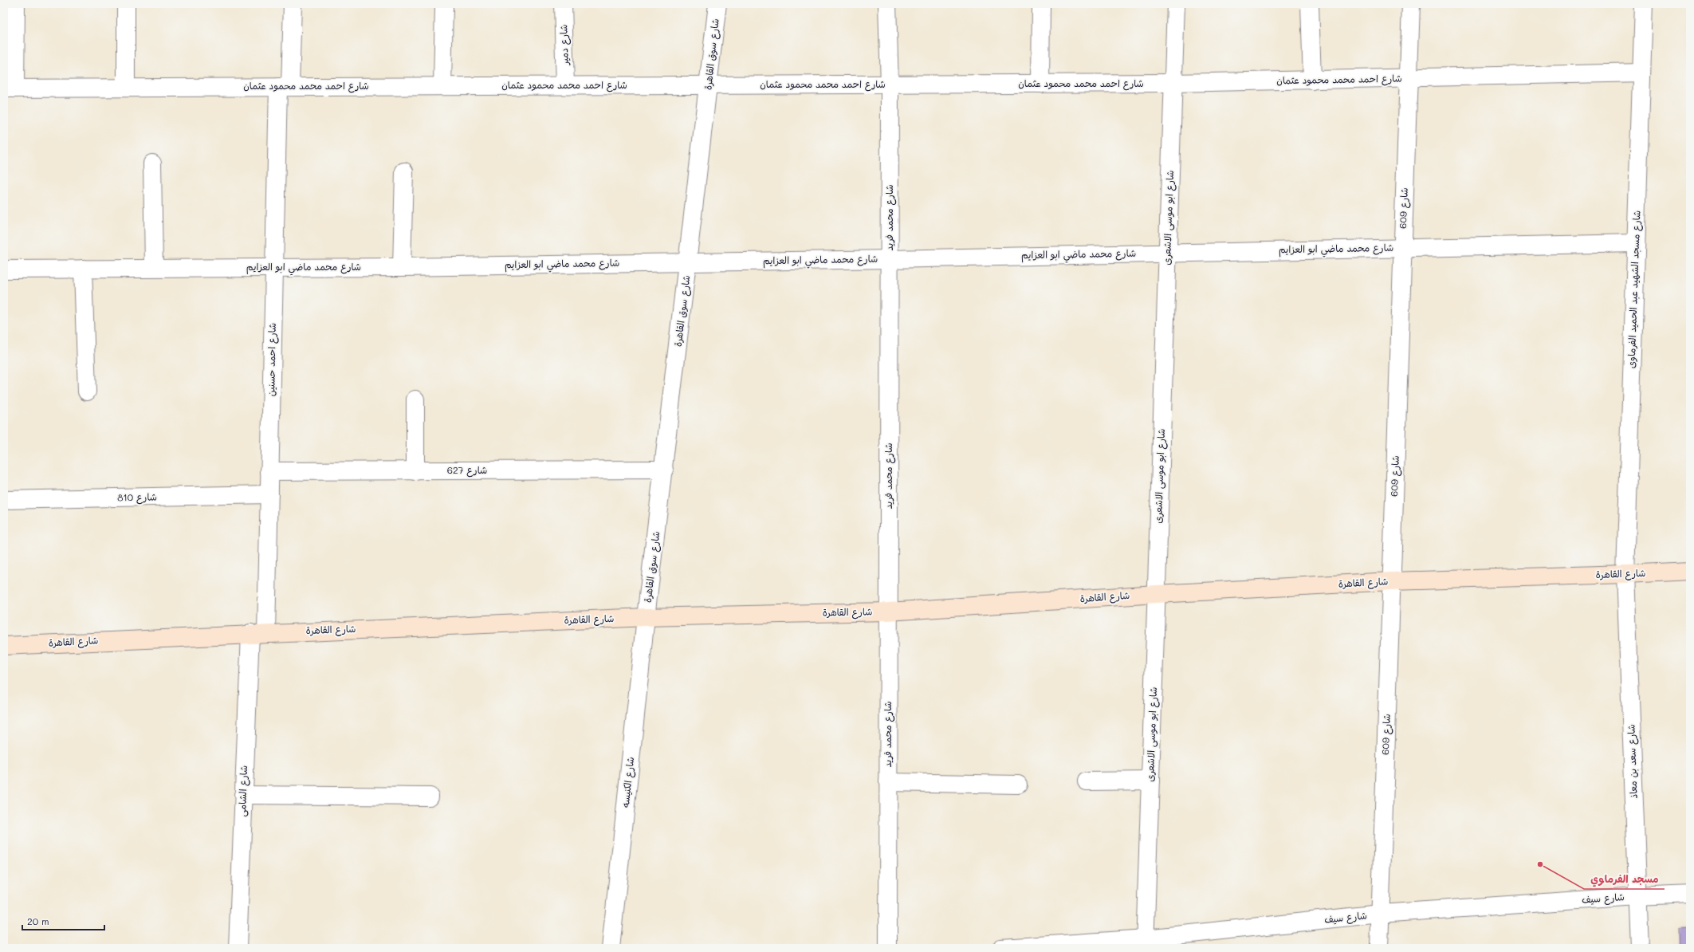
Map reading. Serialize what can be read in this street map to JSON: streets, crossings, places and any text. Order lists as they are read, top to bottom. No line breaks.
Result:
{"streets":{"street":["شارع دمير","شارع سوق القاهرة","شارع احمد محمد محمود عثمان","شارع 609","شارع محمد فريد","شارع ابو موسى الاشعرى","شارع محمد ماضي ابو العزايم","شارع مسجد الشهيد عبد الحميد الفرماوى","شارع احمد حسنين","شارع 627","شارع 810","شارع القاهرة","شارع سعد بن معاذ","شارع الكنيسه","شارع الشامى","شارع سيف"]},"crossings":[["شارع دمير","شارع احمد محمد محمود عثمان"],["شارع سوق القاهرة","شارع احمد محمد محمود عثمان"],["شارع سوق القاهرة","شارع محمد ماضي ابو العزايم"],["شارع سوق القاهرة","شارع 627"],["شارع سوق القاهرة","شارع القاهرة"],["شارع سوق القاهرة","شارع الكنيسه"],["شارع احمد محمد محمود عثمان","شارع 609"],["شارع احمد محمد محمود عثمان","شارع محمد فريد"],["شارع احمد محمد محمود عثمان","شارع ابو موسى الاشعرى"],["شارع احمد محمد محمود عثمان","شارع مسجد الشهيد عبد الحميد الفرماوى"],["شارع احمد محمد محمود عثمان","شارع احمد حسنين"],["شارع 609","شارع محمد ماضي ابو العزايم"],["شارع 609","شارع القاهرة"],["شارع 609","شارع سيف"],["شارع محمد فريد","شارع محمد ماضي ابو العزايم"],["شارع محمد فريد","شارع القاهرة"],["شارع ابو موسى الاشعرى","شارع محمد ماضي ابو العزايم"],["شارع ابو موسى الاشعرى","شارع القاهرة"],["شارع ابو موسى الاشعرى","شارع سيف"],["شارع محمد ماضي ابو العزايم","شارع مسجد الشهيد عبد الحميد الفرماوى"],["شارع محمد ماضي ابو العزايم","شارع احمد حسنين"],["شارع مسجد الشهيد عبد الحميد الفرماوى","شارع القاهرة"],["شارع مسجد الشهيد عبد الحميد الفرماوى","شارع سعد بن معاذ"],["شارع احمد حسنين","شارع 627"],["شارع احمد حسنين","شارع 810"],["شارع احمد حسنين","شارع القاهرة"],["شارع احمد حسنين","شارع الشامى"],["شارع القاهرة","شارع سعد بن معاذ"],["شارع القاهرة","شارع الكنيسه"],["شارع القاهرة","شارع الشامى"],["شارع سعد بن معاذ","شارع سيف"]],"places":["مسجد الفرماوي"],"scale_bar":"20 m"}
